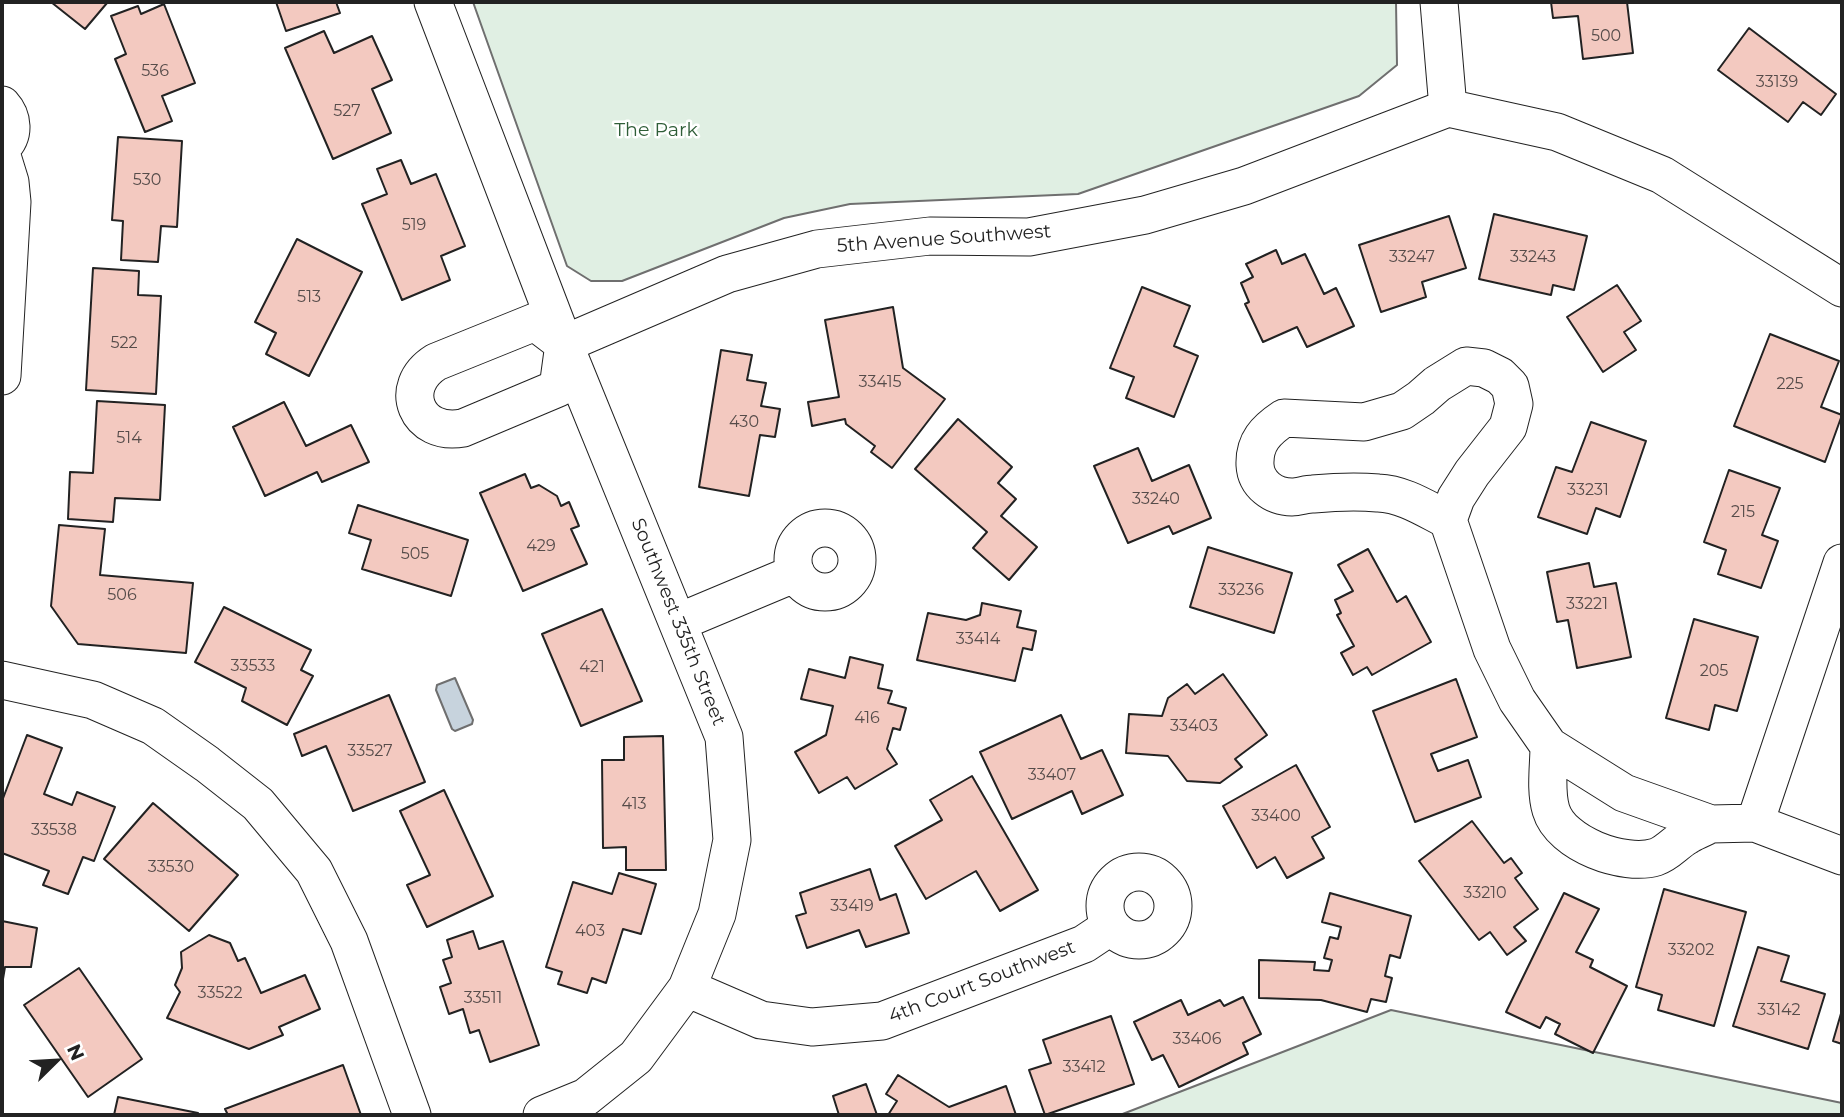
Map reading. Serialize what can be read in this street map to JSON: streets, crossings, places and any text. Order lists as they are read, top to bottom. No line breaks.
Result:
{"streets":{"street":["5th Avenue Southwest","Southwest 335th Street","4th Court Southwest"]},"crossings":[["5th Avenue Southwest","Southwest 335th Street"],["Southwest 335th Street","4th Court Southwest"]],"parks":["The Park"],"house_numbers":["500","536","33139","527","530","519","33247","33243","513","522","33415","225","430","514","33231","33240","215","429","505","33236","506","33221","33414","33533","421","205","416","33403","33527","33407","413","33400","33538","33530","33210","33419","403","33202","33522","33511","33142","33406","33412"],"north":"top right"}
